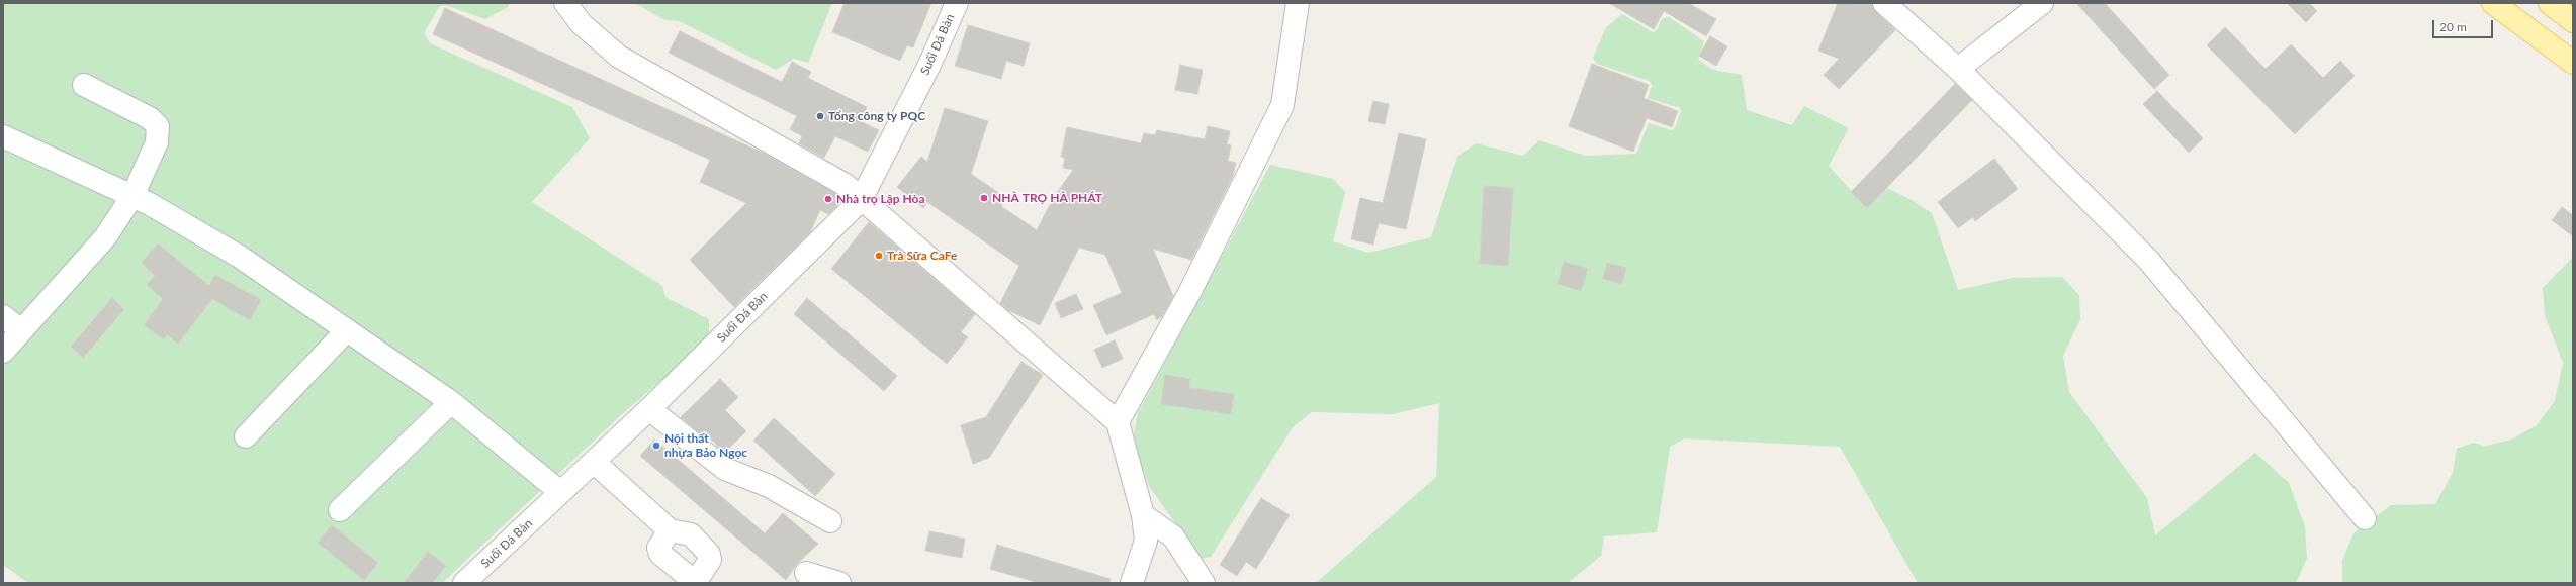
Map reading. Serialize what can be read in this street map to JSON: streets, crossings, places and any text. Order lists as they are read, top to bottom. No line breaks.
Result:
{"streets":{"street":["Suối Đá Bàn"]},"places":["Tổng công ty PQC","NHÀ TRỌ HÀ PHÁT","Nhà trọ Lập Hòa","Trà Sữa CaFe","Nội thất nhựa Bảo Ngọc"],"scale_bar":"20 m"}
